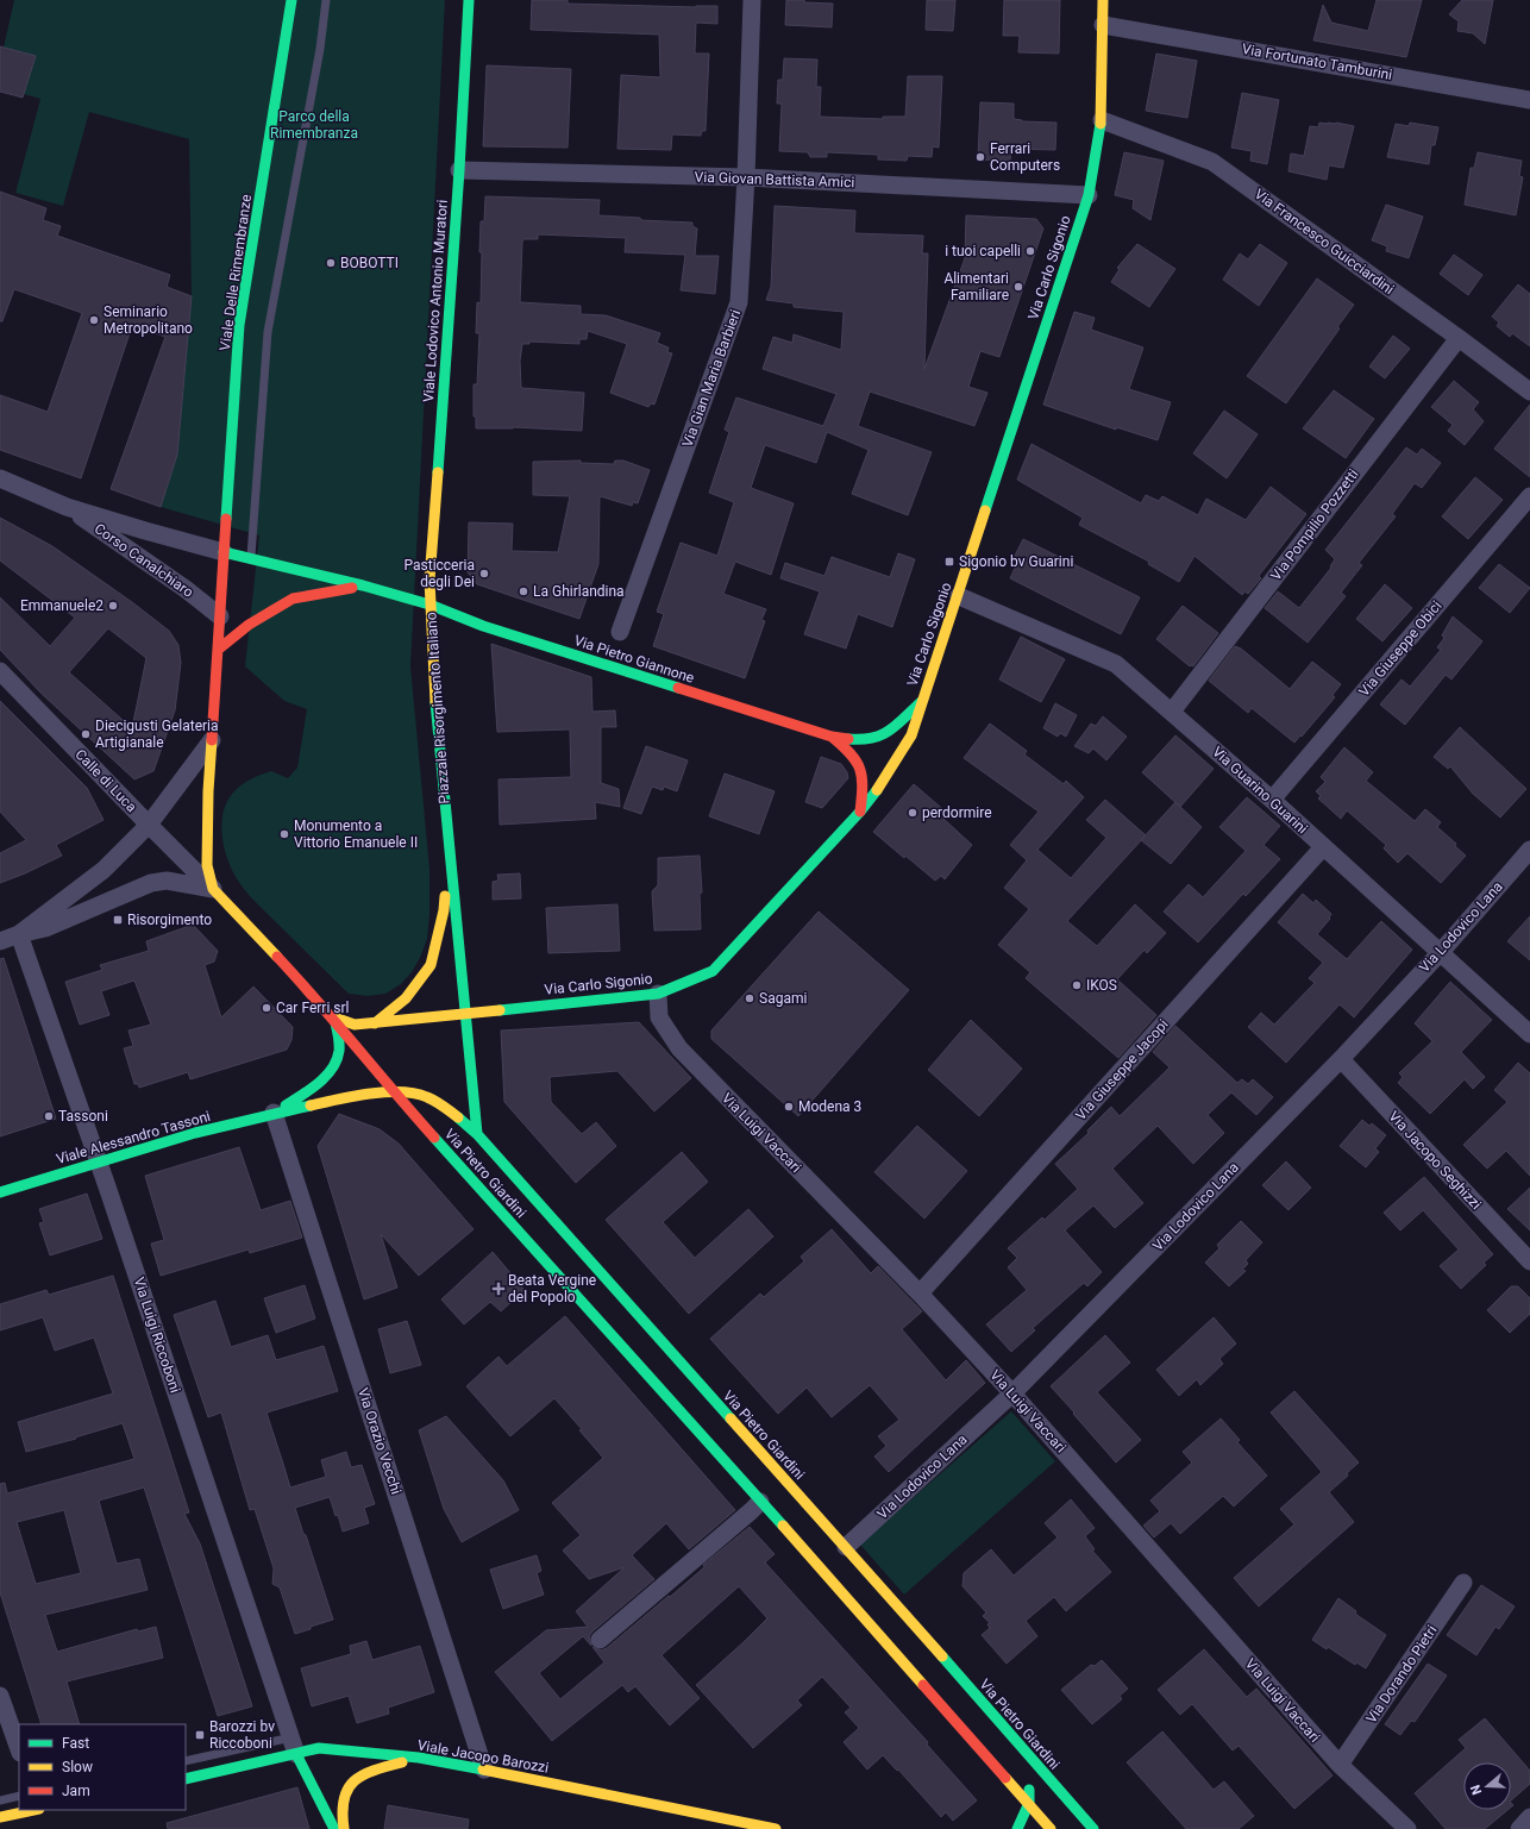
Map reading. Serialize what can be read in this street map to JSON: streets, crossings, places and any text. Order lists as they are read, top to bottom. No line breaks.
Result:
{"streets":{"street":["Via Fortunato Tamburini","Via Giovan Battista Amici","Via Francesco Guicciardini","Via Carlo Sigonio","Viale Delle Rimembranze","Viale Lodovico Antonio Muratori","Via Gian Maria Barbieri","Via Pompilio Pozzetti","Corso Canalchiaro","Via Giuseppe Obici","Via Pietro Giannone","Piazzale Risorgimento Italiano","Calle di Luca","Via Guarino Guarini","Via Lodovico Lana","Via Giuseppe Jacopi","Via Luigi Vaccari","Viale Alessandro Tassoni","Via Jacopo Seghizzi","Via Pietro Giardini","Via Luigi Riccoboni","Via Orazio Vecchi","Via Dorando Pietri","Viale Jacopo Barozzi"]},"crossings":[["Via Fortunato Tamburini","Via Carlo Sigonio"],["Via Giovan Battista Amici","Via Carlo Sigonio"],["Via Giovan Battista Amici","Viale Lodovico Antonio Muratori"],["Via Giovan Battista Amici","Via Gian Maria Barbieri"],["Via Francesco Guicciardini","Via Carlo Sigonio"],["Via Francesco Guicciardini","Via Pompilio Pozzetti"],["Via Carlo Sigonio","Via Pietro Giannone"],["Via Carlo Sigonio","Piazzale Risorgimento Italiano"],["Via Carlo Sigonio","Via Guarino Guarini"],["Via Carlo Sigonio","Via Luigi Vaccari"],["Viale Delle Rimembranze","Corso Canalchiaro"],["Viale Delle Rimembranze","Piazzale Risorgimento Italiano"],["Viale Lodovico Antonio Muratori","Via Pietro Giannone"],["Viale Lodovico Antonio Muratori","Piazzale Risorgimento Italiano"],["Via Pompilio Pozzetti","Via Guarino Guarini"],["Corso Canalchiaro","Piazzale Risorgimento Italiano"],["Via Giuseppe Obici","Via Guarino Guarini"],["Via Pietro Giannone","Piazzale Risorgimento Italiano"],["Piazzale Risorgimento Italiano","Via Pietro Giardini"],["Via Guarino Guarini","Via Lodovico Lana"],["Via Guarino Guarini","Via Giuseppe Jacopi"],["Via Lodovico Lana","Via Luigi Vaccari"],["Via Lodovico Lana","Via Jacopo Seghizzi"],["Via Lodovico Lana","Via Pietro Giardini"],["Via Giuseppe Jacopi","Via Luigi Vaccari"],["Via Luigi Vaccari","Via Dorando Pietri"],["Viale Alessandro Tassoni","Via Pietro Giardini"],["Viale Alessandro Tassoni","Via Luigi Riccoboni"],["Viale Alessandro Tassoni","Via Orazio Vecchi"],["Via Luigi Riccoboni","Viale Jacopo Barozzi"],["Via Orazio Vecchi","Viale Jacopo Barozzi"]],"parks":["Parco della Rimembranza"],"places":{"other":["Ferrari Computers","i tuoi capelli","BOBOTTI","Alimentari Familiare","Seminario Metropolitano","Pasticceria degli Dei","La Ghirlandina","Emmanuele2","Diecigusti Gelateria Artigianale","perdormire","Monumento a Vittorio Emanuele II","IKOS","Sagami","Car Ferri srl","Modena 3","Tassoni"],"transit":["Sigonio bv Guarini","Risorgimento","Barozzi bv Riccoboni"],"health":["Beata Vergine del Popolo"]},"legend":["Fast","Slow","Jam"],"north":"left"}
